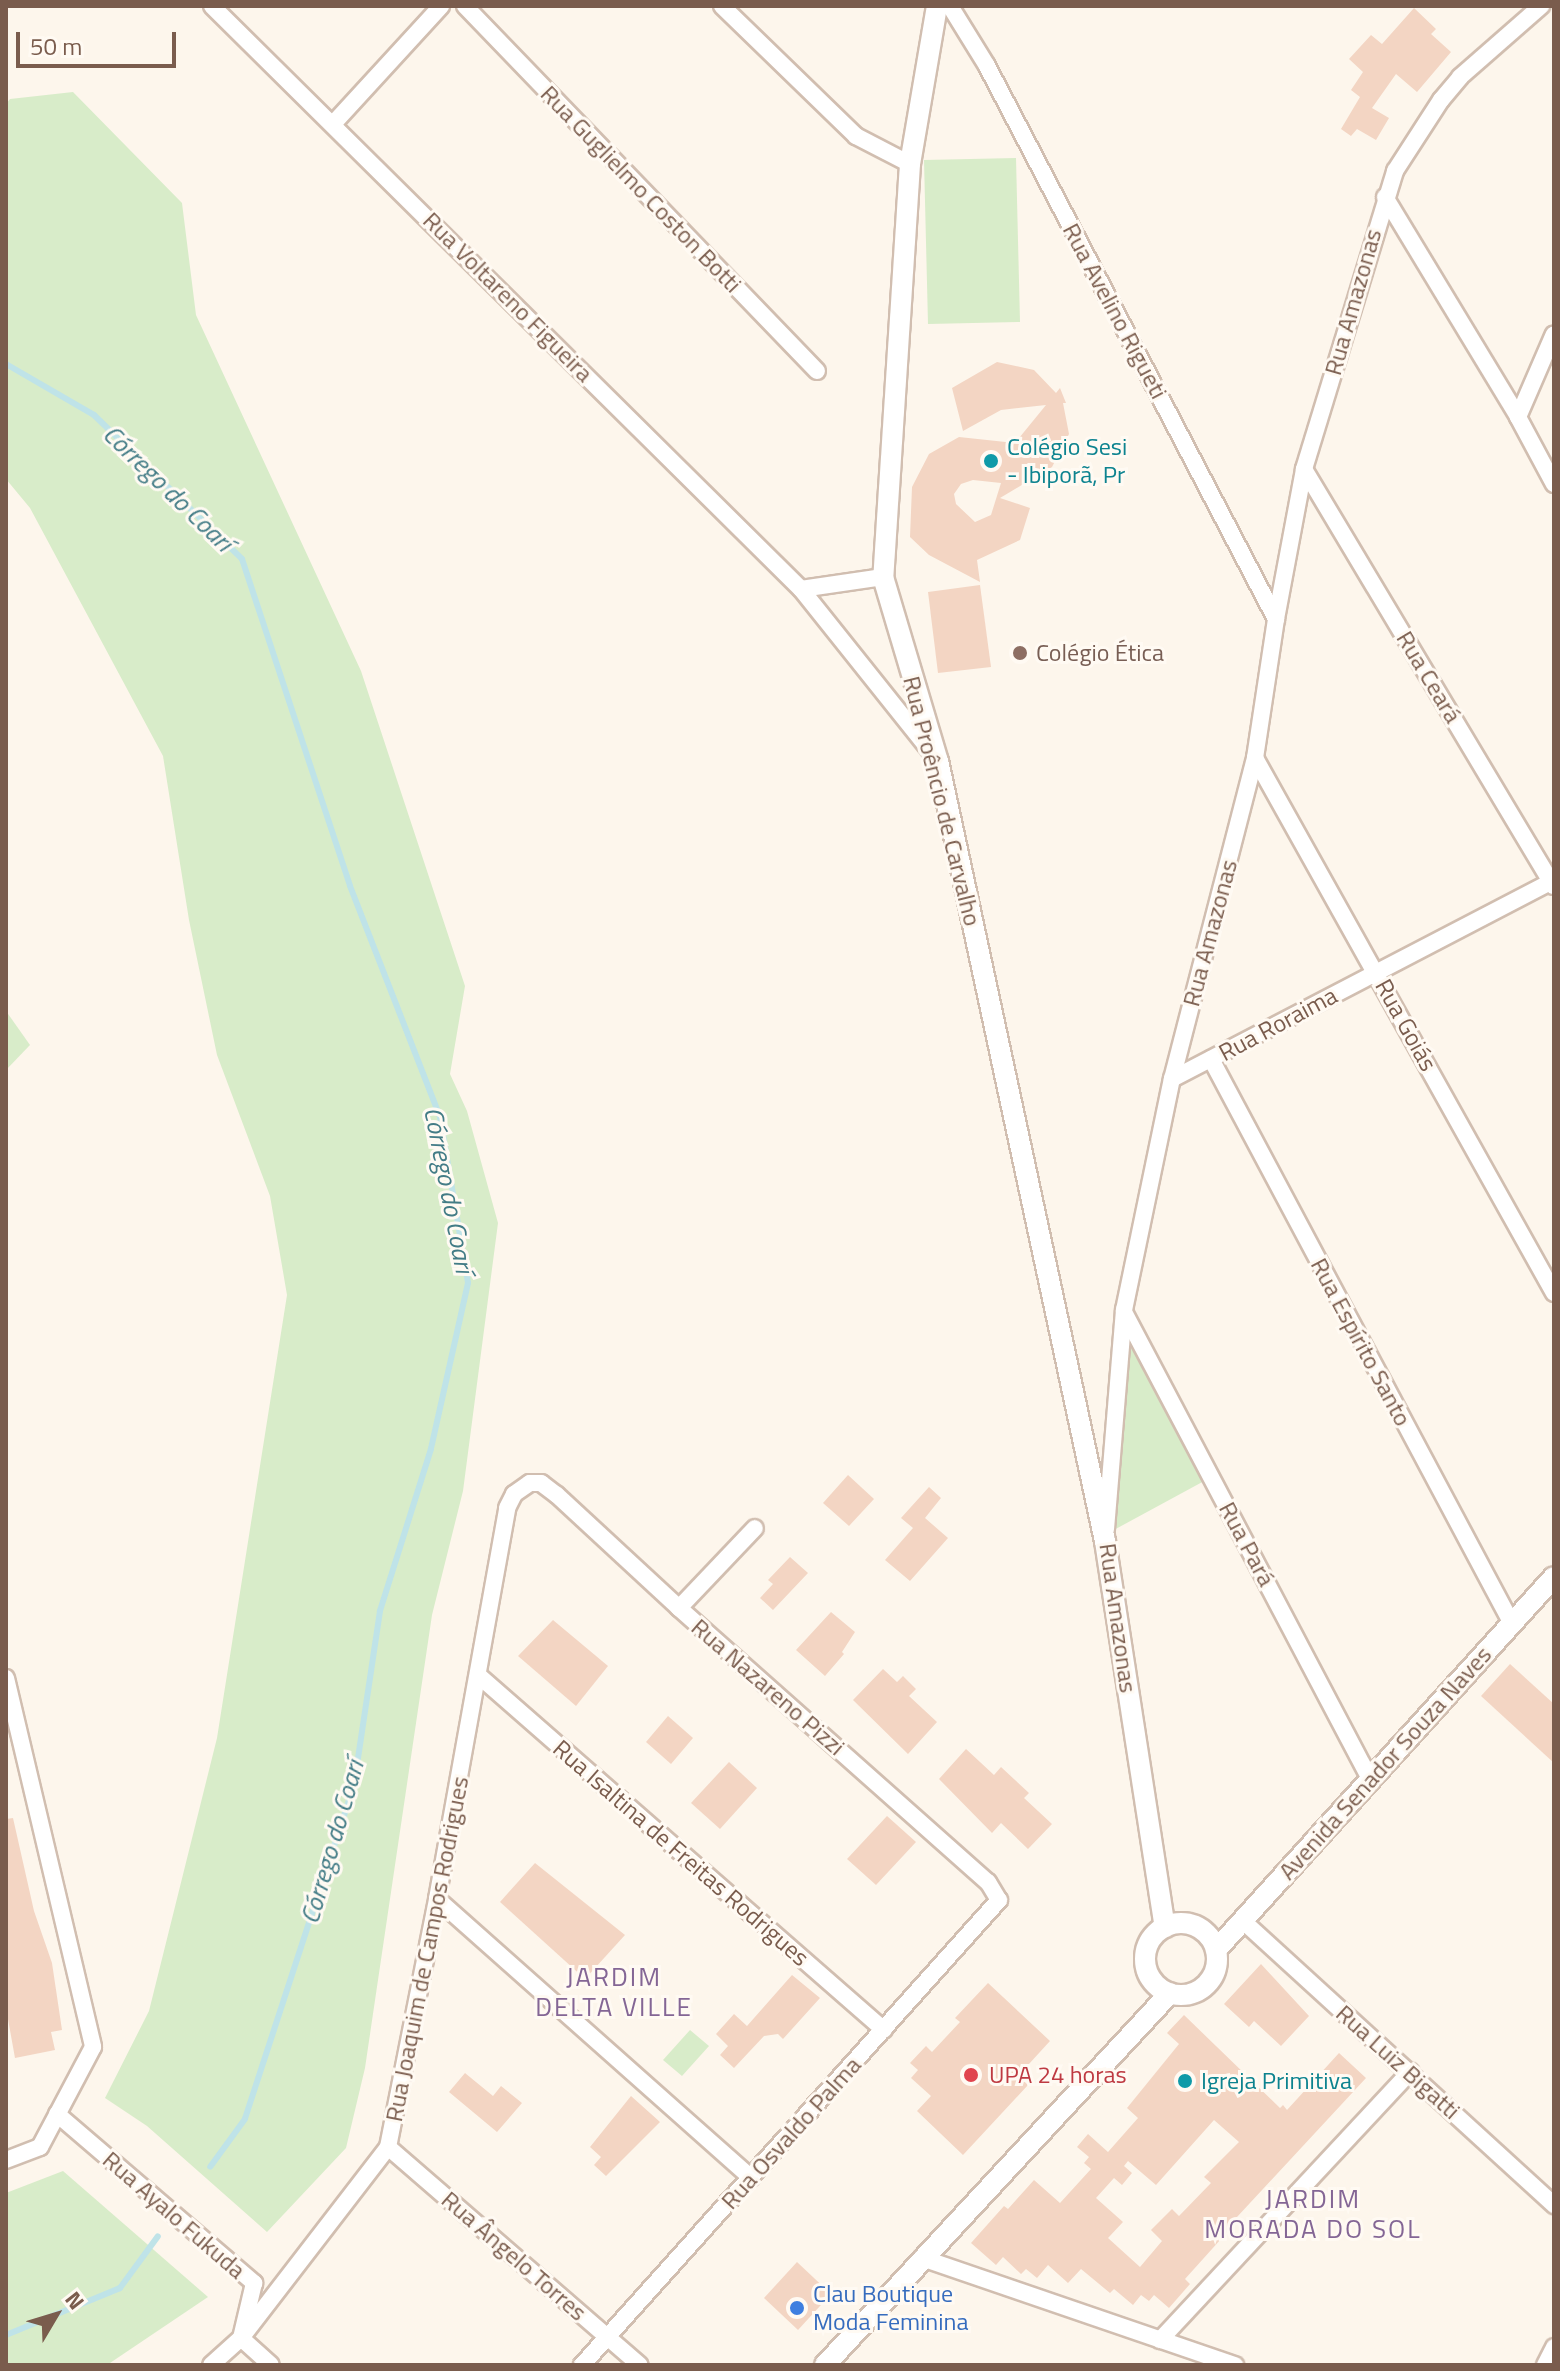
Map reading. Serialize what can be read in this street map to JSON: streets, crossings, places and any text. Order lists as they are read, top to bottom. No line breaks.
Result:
{"streets":{"street":["Rua Guglielmo Coston Botti","Rua Voltareno Figueira","Rua Amazonas","Rua Avelino Rigueti","Rua Ceará","Rua Proêncio de Carvalho","Rua Roraima","Rua Goiás","Rua Espírito Santo","Rua Pará","Rua Nazareno Pizzi","Avenida Senador Souza Naves","Rua Isaltina de Freitas Rodrigues","Rua Joaquim de Campos Rodrigues","Rua Luiz Bigatti","Rua Osvaldo Palma","Rua Ayalo Fukuda","Rua Ângelo Torres"]},"crossings":[["Rua Voltareno Figueira","Rua Proêncio de Carvalho"],["Rua Amazonas","Rua Avelino Rigueti"],["Rua Amazonas","Rua Ceará"],["Rua Amazonas","Rua Proêncio de Carvalho"],["Rua Amazonas","Rua Roraima"],["Rua Amazonas","Rua Goiás"],["Rua Amazonas","Rua Pará"],["Rua Amazonas","Avenida Senador Souza Naves"],["Rua Ceará","Rua Roraima"],["Rua Roraima","Rua Goiás"],["Rua Roraima","Rua Espírito Santo"],["Rua Espírito Santo","Avenida Senador Souza Naves"],["Rua Pará","Avenida Senador Souza Naves"],["Rua Nazareno Pizzi","Rua Joaquim de Campos Rodrigues"],["Rua Nazareno Pizzi","Rua Osvaldo Palma"],["Avenida Senador Souza Naves","Rua Luiz Bigatti"],["Rua Isaltina de Freitas Rodrigues","Rua Joaquim de Campos Rodrigues"],["Rua Isaltina de Freitas Rodrigues","Rua Osvaldo Palma"],["Rua Joaquim de Campos Rodrigues","Rua Ayalo Fukuda"],["Rua Joaquim de Campos Rodrigues","Rua Ângelo Torres"],["Rua Osvaldo Palma","Rua Ângelo Torres"]],"districts":["JARDIM DELTA VILLE","JARDIM MORADA DO SOL"],"water":["Córrego do Coarí"],"places":["Colégio Sesi - Ibiporã, Pr","Colégio Ética","UPA 24 horas","Igreja Primitiva","Clau Boutique Moda Feminina"],"scale_bar":"50 m","north":"top right"}
